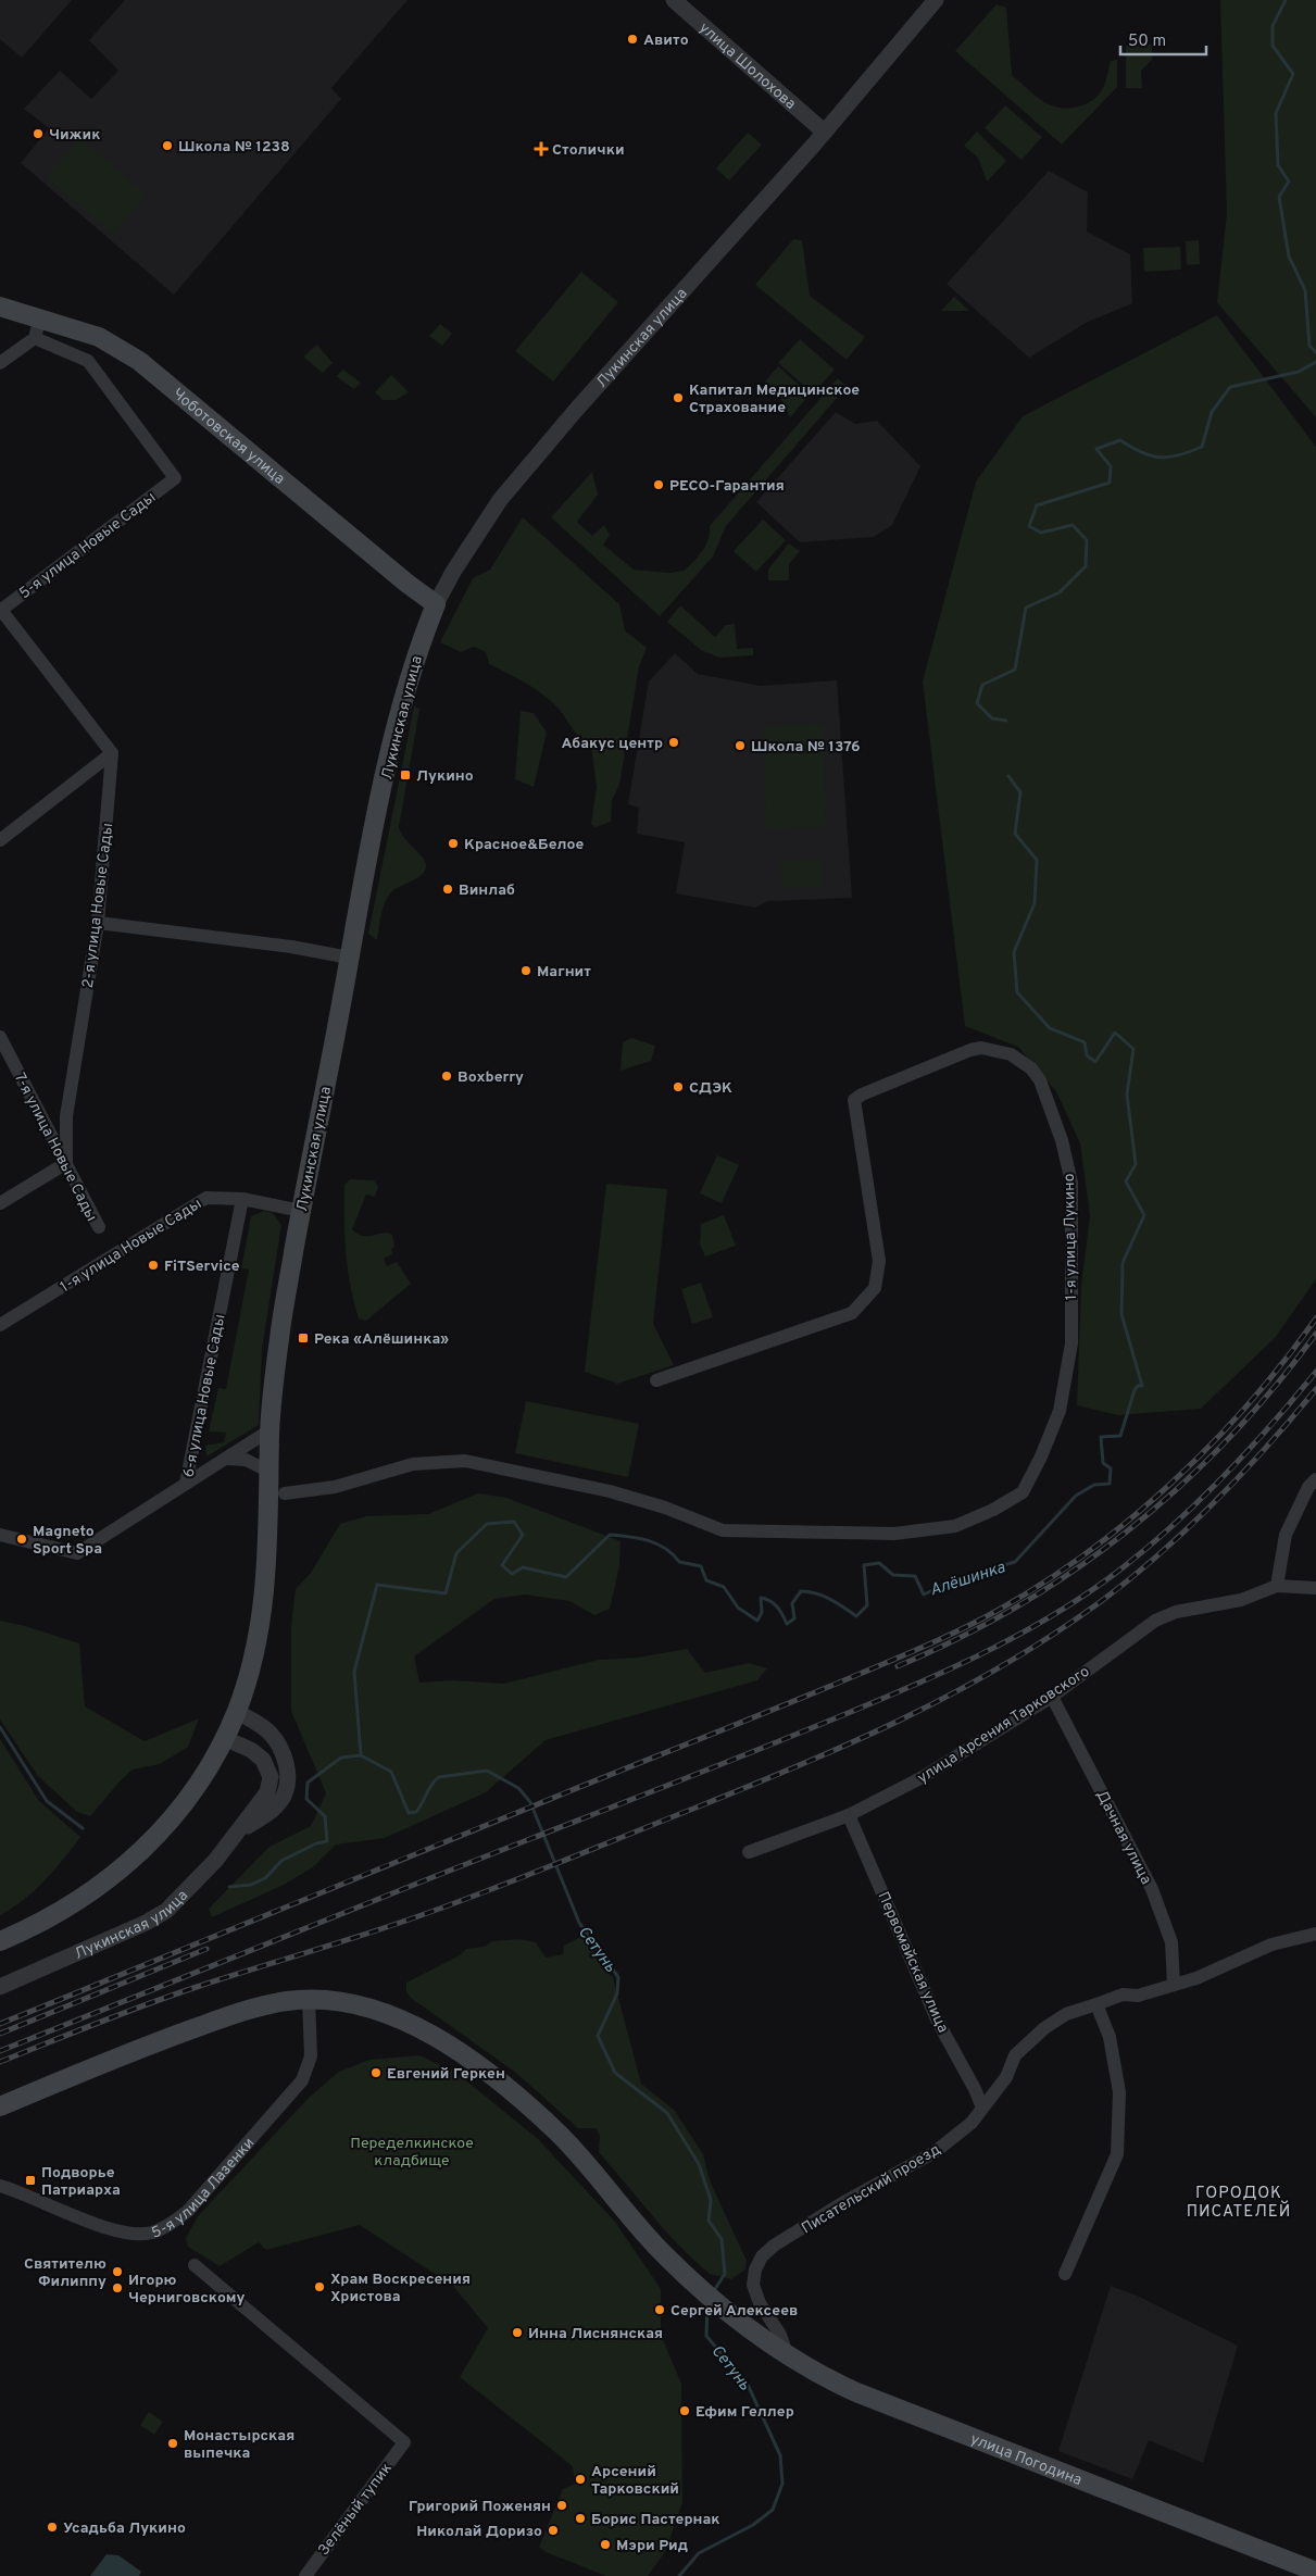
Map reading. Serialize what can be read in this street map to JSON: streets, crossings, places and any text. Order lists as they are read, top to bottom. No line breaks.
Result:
{"streets":{"main road":["Лукинская улица","Чоботовская улица","улица Погодина"],"street":["улица Шолохова","5-я улица Новые Сады","2-я улица Новые Сады","7-я улица Новые Сады","1-я улица Лукино","1-я улица Новые Сады","6-я улица Новые Сады","улица Арсения Тарковского","Дачная улица","Первомайская улица","5-я улица Лазенки","Писательский проезд","Зелёный тупик"]},"crossings":[["улица Шолохова","Лукинская улица"],["Лукинская улица","Чоботовская улица"],["Лукинская улица","1-я улица Новые Сады"],["2-я улица Новые Сады","7-я улица Новые Сады"],["1-я улица Новые Сады","6-я улица Новые Сады"],["улица Арсения Тарковского","Дачная улица"],["улица Арсения Тарковского","Первомайская улица"],["Дачная улица","Писательский проезд"],["Первомайская улица","Писательский проезд"],["5-я улица Лазенки","улица Погодина"],["Писательский проезд","улица Погодина"]],"districts":["ГОРОДОК ПИСАТЕЛЕЙ"],"water":["Алёшинка","Сетунь"],"parks":["Переделкинское кладбище"],"places":{"other":["Авито","Чижик","Школа № 1238","Капитал Медицинское Страхование","РЕСО-Гарантия","Абакус центр","Школа № 1376","Красное&Белое","Винлаб","Магнит","Boxberry","СДЭК","FiTService","Magneto Sport Spa","Евгений Геркен","Святителю Филиппу","Храм Воскресения Христова","Игорю Черниговскому","Сергей Алексеев","Инна Лиснянская","Ефим Геллер","Монастырская выпечка","Арсений Тарковский","Григорий Поженян","Борис Пастернак","Усадьба Лукино","Николай Доризо","Мэри Рид"],"health":["Столички"],"transit":["Лукино","Река «Алёшинка»","Подворье Патриарха"]},"scale_bar":"50 m"}
